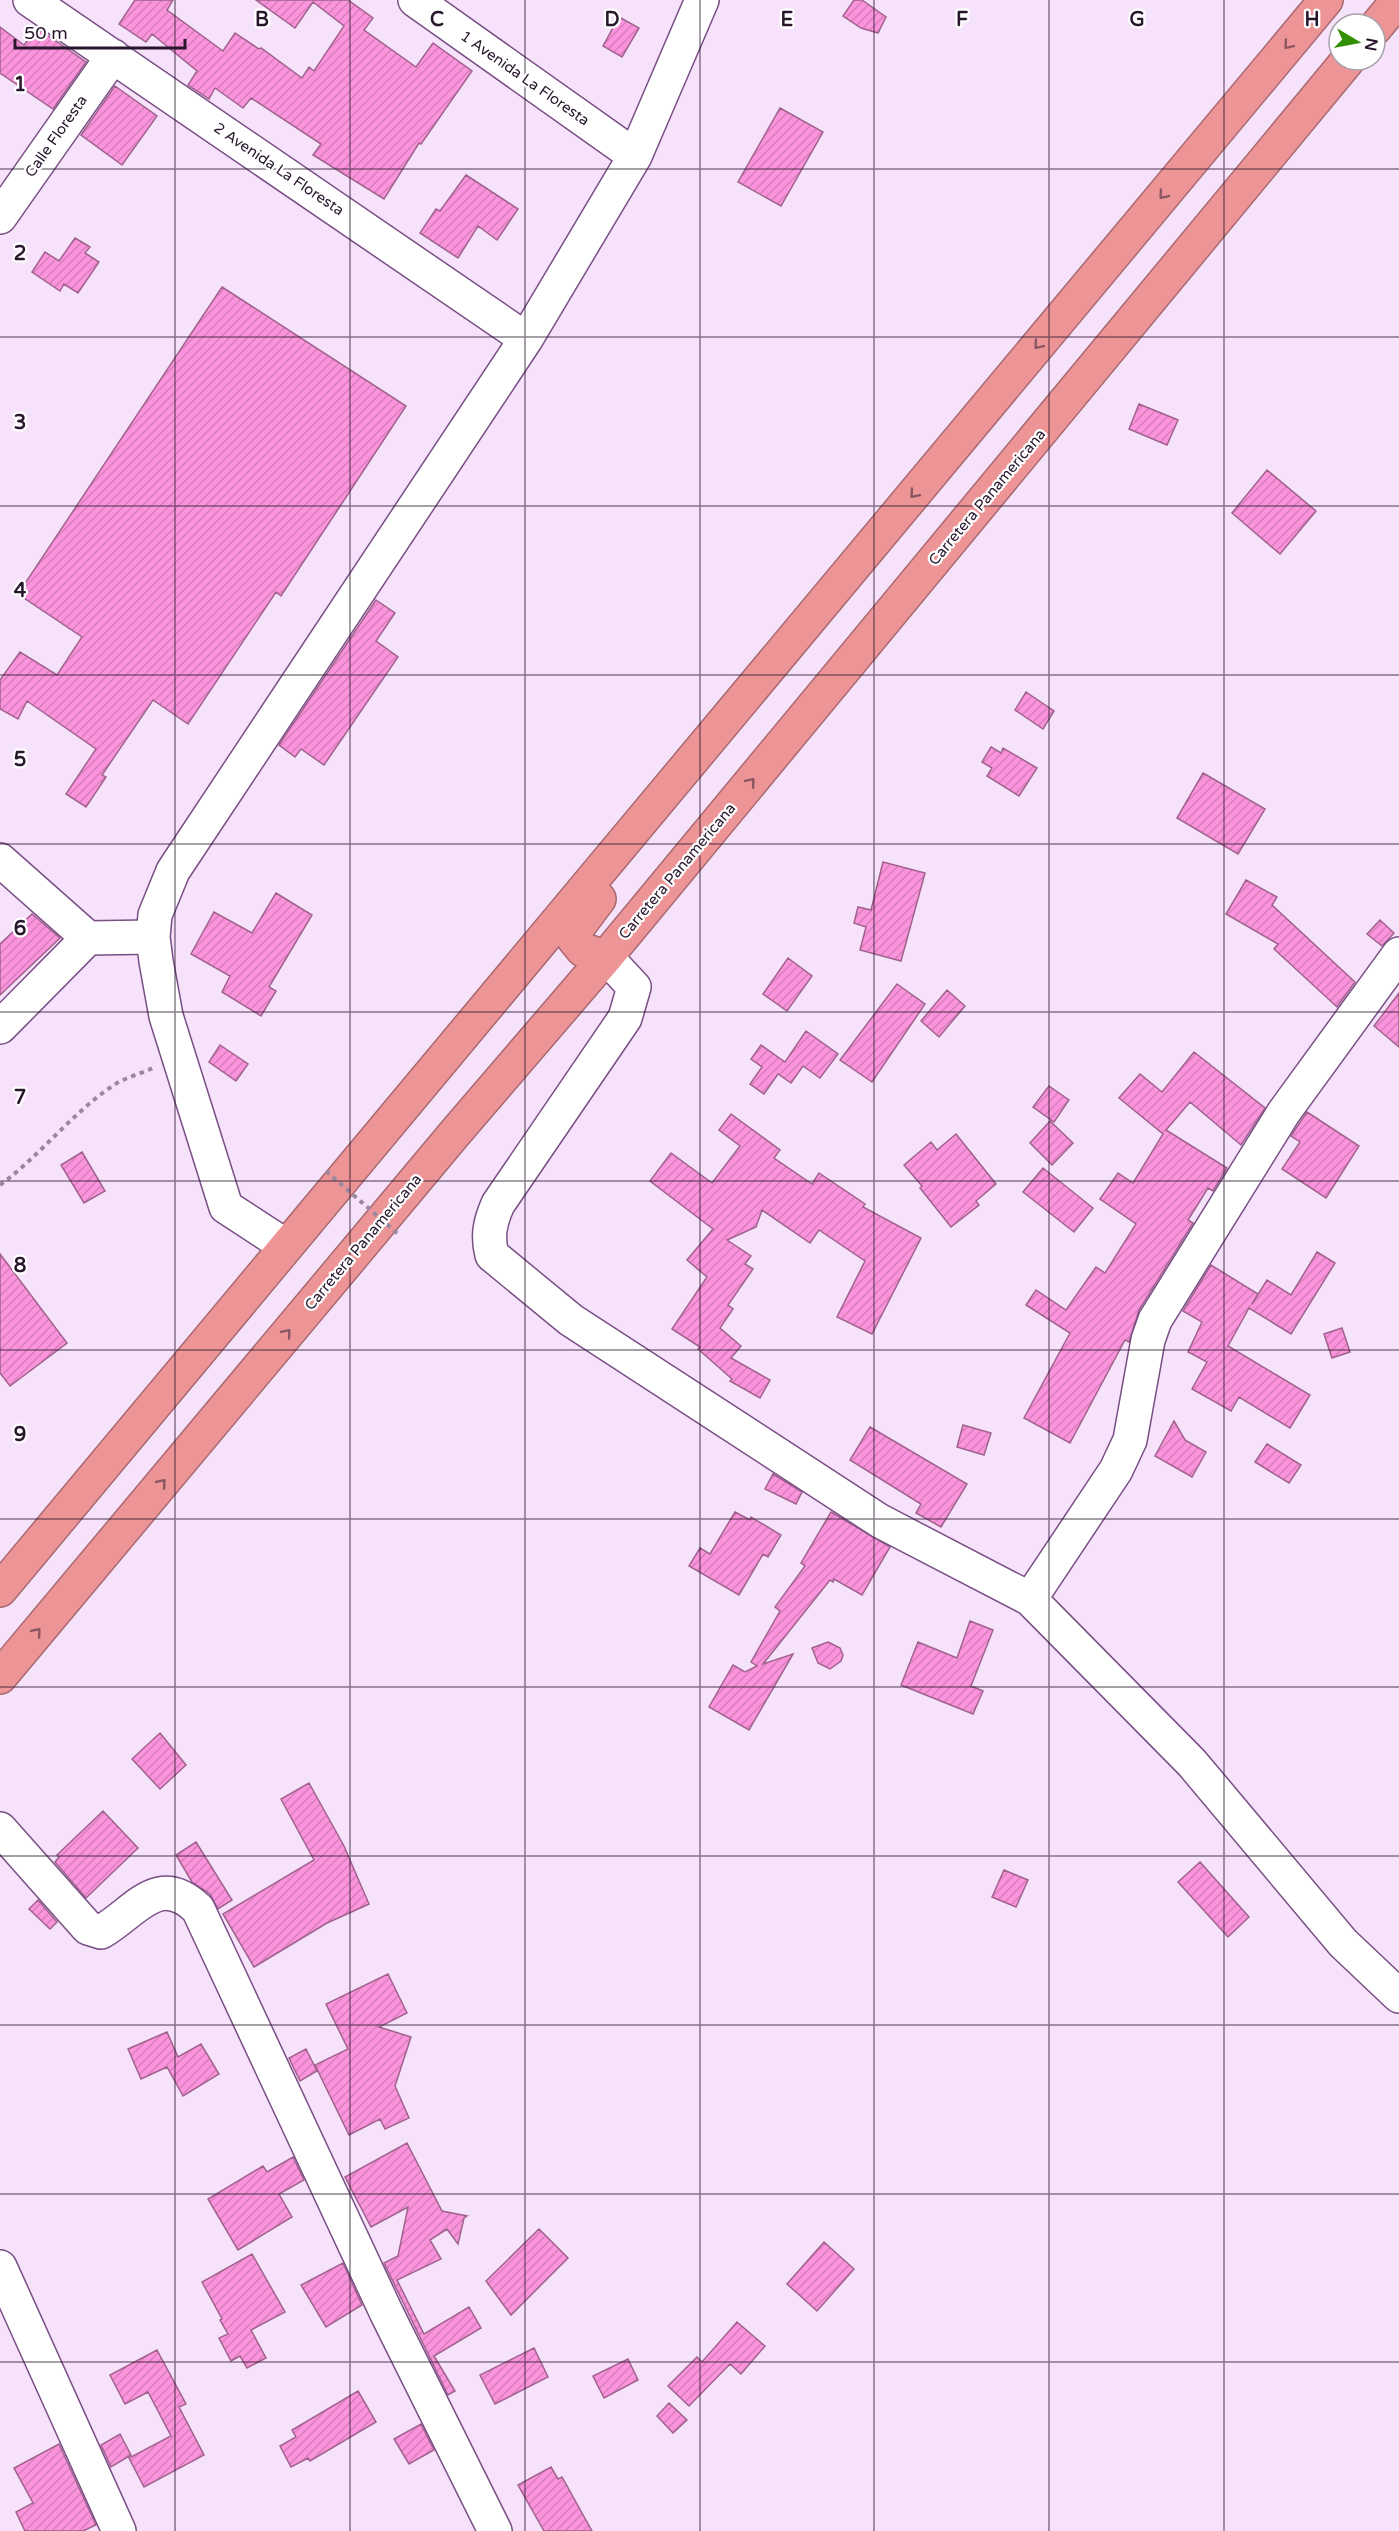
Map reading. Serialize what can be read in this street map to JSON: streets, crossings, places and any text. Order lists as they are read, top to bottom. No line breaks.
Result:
{"streets":{"highway":["Carretera Panamericana"],"street":["1 Avenida La Floresta","Calle Floresta","2 Avenida La Floresta"]},"crossings":[["Calle Floresta","2 Avenida La Floresta"]],"scale_bar":"50 m","north":"right","grid":{"columns":["B","C","D","E","F","G","H"],"rows":["1","2","3","4","5","6","7","8","9"]}}
